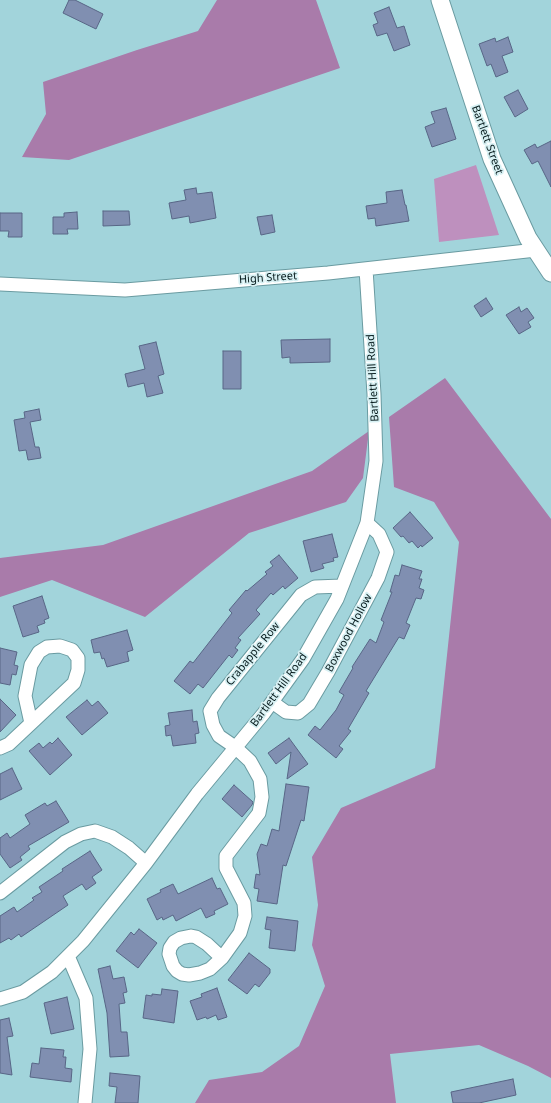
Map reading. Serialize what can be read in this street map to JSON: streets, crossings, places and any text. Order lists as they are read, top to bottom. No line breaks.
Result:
{"streets":{"main road":["Bartlett Street"],"street":["High Street","Bartlett Hill Road","Boxwood Hollow","Crabapple Row"]},"crossings":[["Bartlett Street","High Street"],["High Street","Bartlett Hill Road"],["Bartlett Hill Road","Boxwood Hollow"],["Bartlett Hill Road","Crabapple Row"]]}
